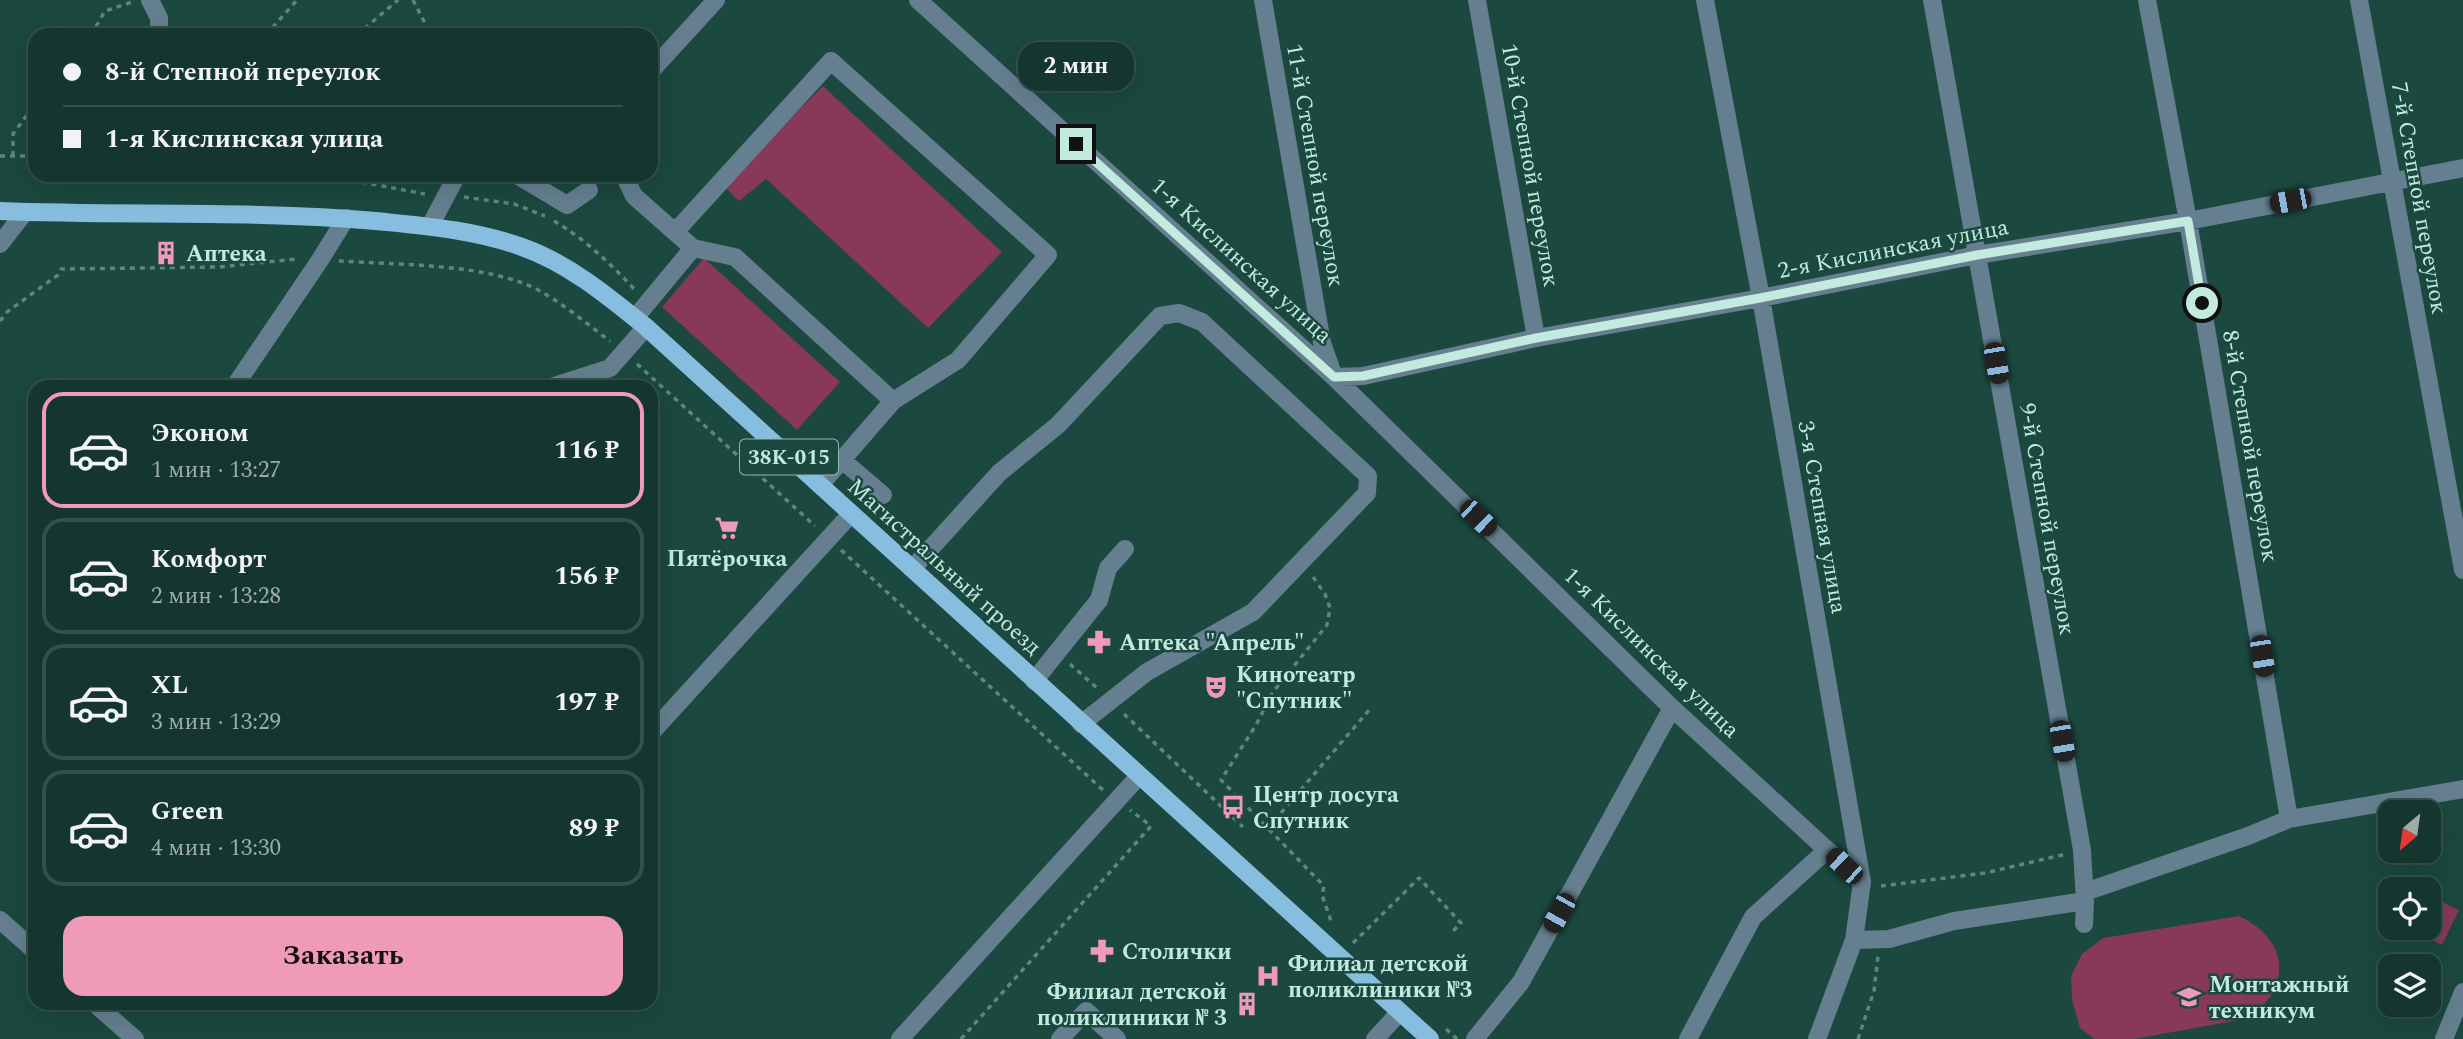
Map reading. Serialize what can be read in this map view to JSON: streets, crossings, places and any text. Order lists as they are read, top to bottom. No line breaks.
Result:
{"streets":{"main road":["38К-015","Магистральный проезд"],"street":["11-й Степной переулок","10-й Степной переулок","7-й Степной переулок","2-я Кислинская улица","1-я Кислинская улица","8-й Степной переулок","3-я Степная улица","9-й Степной переулок"]},"crossings":[["11-й Степной переулок","2-я Кислинская улица"],["11-й Степной переулок","1-я Кислинская улица"],["10-й Степной переулок","2-я Кислинская улица"],["7-й Степной переулок","2-я Кислинская улица"],["2-я Кислинская улица","1-я Кислинская улица"],["2-я Кислинская улица","8-й Степной переулок"],["2-я Кислинская улица","3-я Степная улица"],["2-я Кислинская улица","9-й Степной переулок"],["1-я Кислинская улица","3-я Степная улица"]],"places":{"building":["Аптека","Филиал детской поликлиники № 3"],"supermarket":["Пятёрочка"],"pharmacy":["Аптека \"Апрель\"","Столички"],"theatre":["Кинотеатр \"Спутник\""],"bus stop":["Центр досуга Спутник"],"hospital":["Филиал детской поликлиники №3"],"school or university":["Монтажный техникум"]},"north":"bottom left","page":{"banner":["8-й Степной переулок","1-я Кислинская улица"],"bubble":"2 мин","list":[{"name":"Эконом","note":"1 мин · 13:27","value":"116 ₽"},{"name":"Комфорт","note":"2 мин · 13:28","value":"156 ₽"},{"name":"XL","note":"3 мин · 13:29","value":"197 ₽"},{"name":"Green","note":"4 мин · 13:30","value":"89 ₽"}],"buttons":"Заказать"}}
